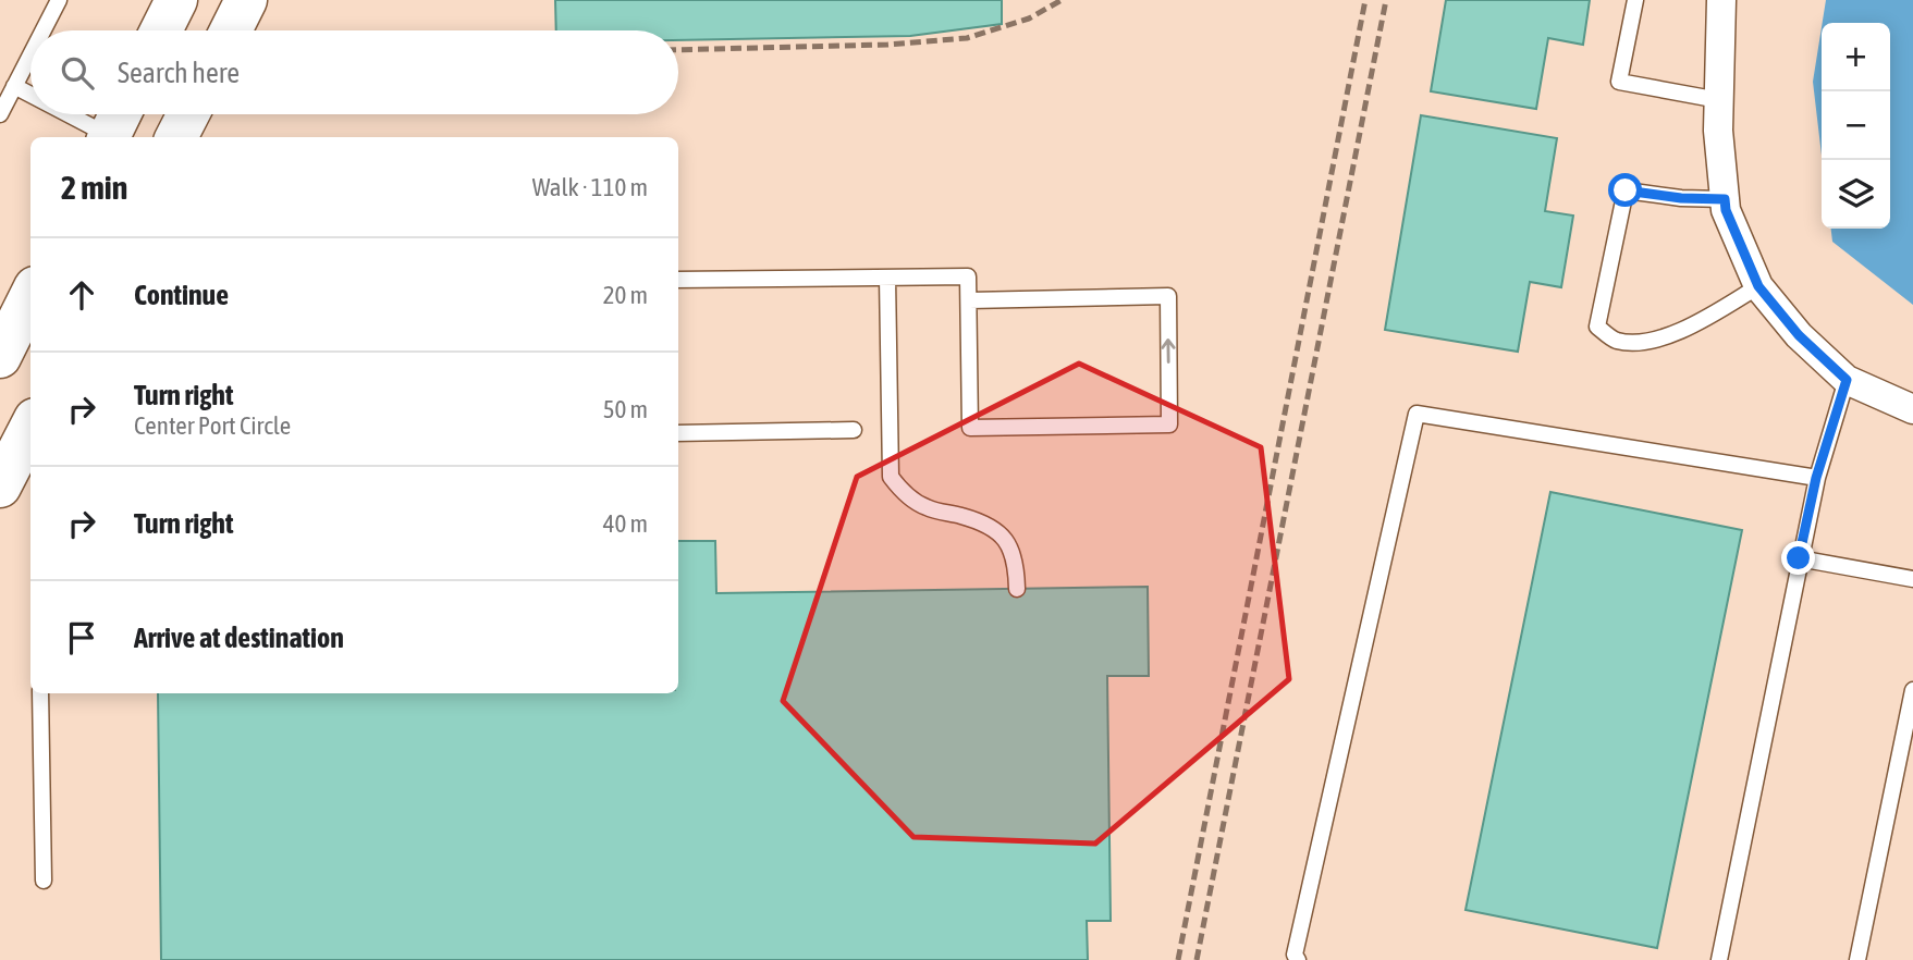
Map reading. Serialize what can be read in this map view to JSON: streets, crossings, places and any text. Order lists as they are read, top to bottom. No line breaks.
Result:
{"page":{"map_buttons":["+","−"],"search":"Search here","heading":["2 min","Walk · 110 m"],"list":[["Continue","20 m"],["Turn right","Center Port Circle","50 m"],["Turn right","40 m"],"Arrive at destination"]}}
